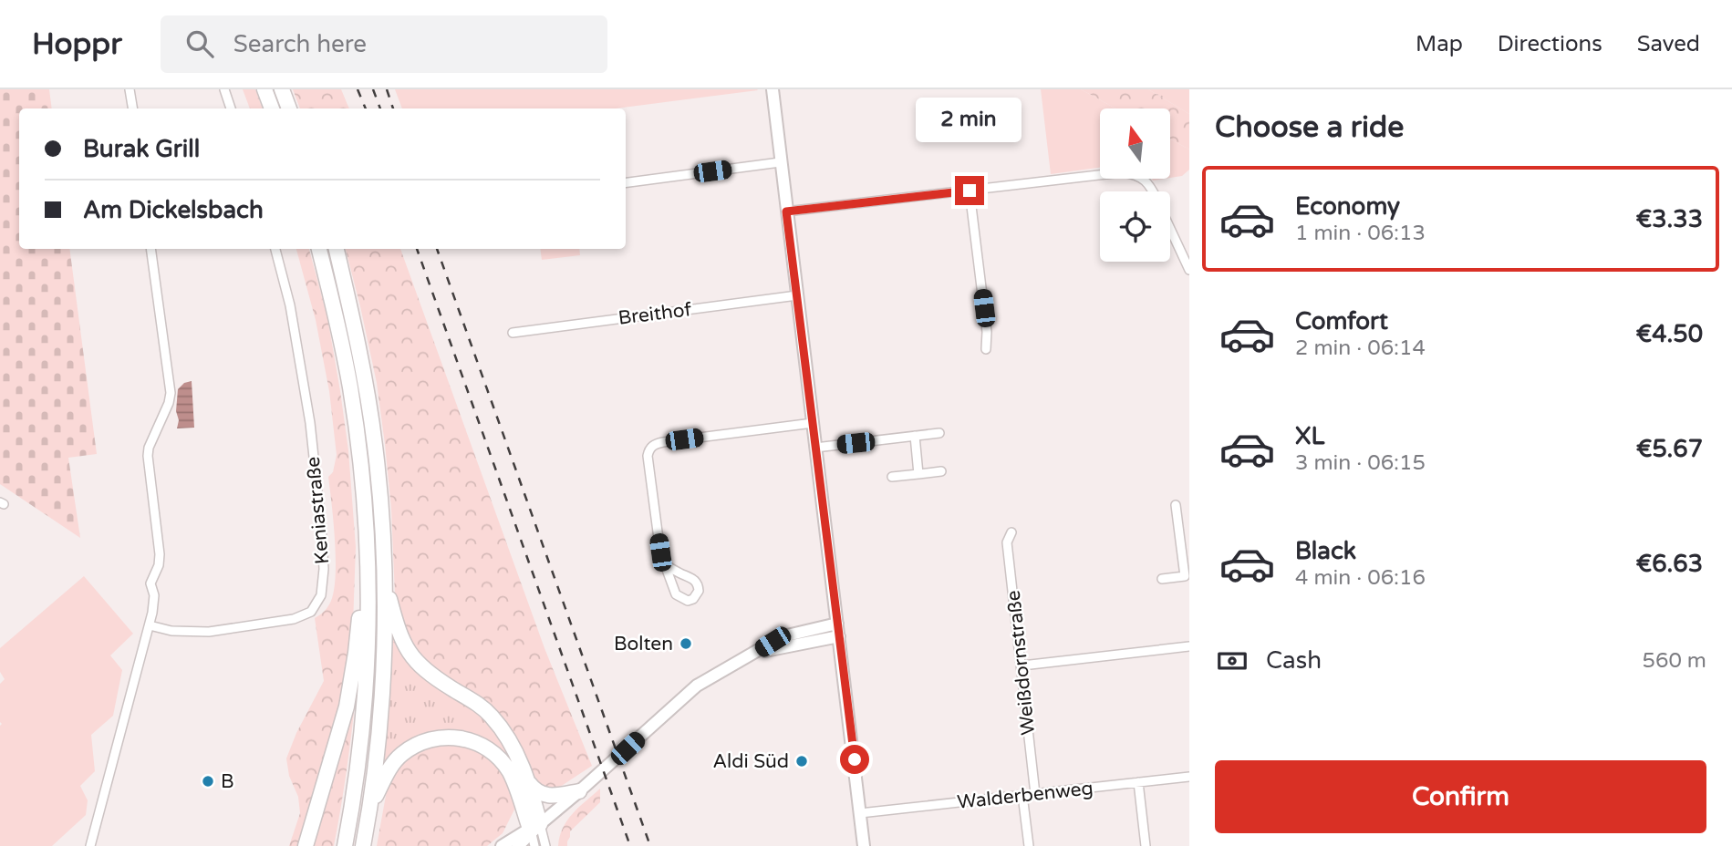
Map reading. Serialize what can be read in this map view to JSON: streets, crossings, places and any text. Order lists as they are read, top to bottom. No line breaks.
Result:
{"streets":{"street":["Breithof","Keniastraße","Weißdornstraße","Walderbenweg"]},"crossings":[["Weißdornstraße","Walderbenweg"]],"places":["Bolten","Aldi Süd","B"],"north":"top","page":{"header":"Hoppr","search":"Search here","nav":["Map","Directions","Saved"],"heading":"Choose a ride","bubble":"2 min","banner":["Burak Grill","Am Dickelsbach"],"list":[{"name":"Economy","note":"1 min · 06:13","value":"€3.33"},{"name":"Comfort","note":"2 min · 06:14","value":"€4.50"},{"name":"XL","note":"3 min · 06:15","value":"€5.67"},{"name":"Black","note":"4 min · 06:16","value":"€6.63"}],"pay":["Cash","560 m"],"buttons":"Confirm"}}
